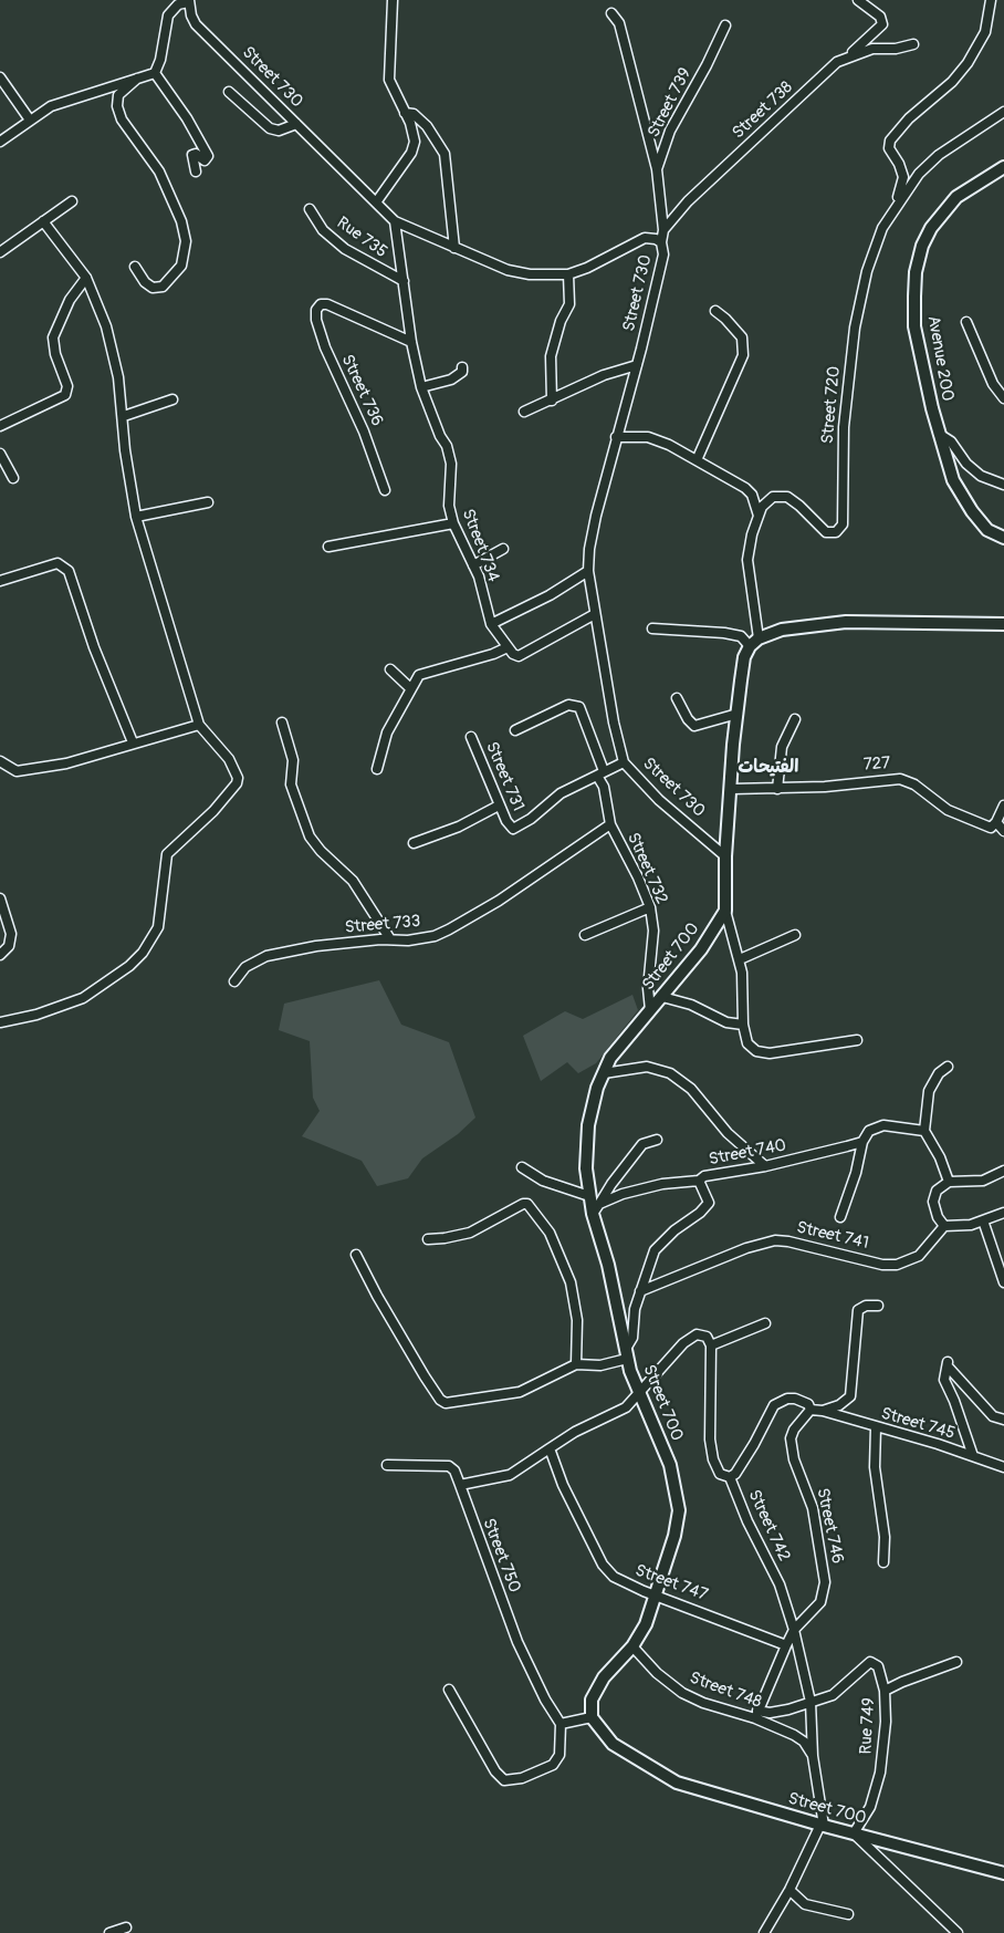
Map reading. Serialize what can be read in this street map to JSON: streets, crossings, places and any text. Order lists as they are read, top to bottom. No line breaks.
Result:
{"streets":{"main road":["Avenue 200","Street 700"],"street":["Street 730","Street 739","Street 738","Rue 735","Street 736","Street 720","Street 734","727","Street 731","Street 732","Street 733","Street 740","Street 741","Street 745","Street 742","Street 746","Street 750","Street 747","Street 748","Rue 749"]},"crossings":[["Street 730","Street 734"],["Street 730","Street 731"],["Street 739","Street 738"],["Rue 735","Street 734"],["Street 736","Street 734"],["Street 731","Street 732"],["Street 732","Street 733"],["Street 732","Street 700"],["Street 700","Street 740"],["Street 700","Street 742"],["Street 700","Street 747"],["Street 700","Street 748"],["Street 700","Rue 749"],["Street 740","Street 741"],["Street 742","Street 746"],["Street 742","Street 748"],["Street 746","Street 747"]],"districts":["الفتيحات"]}
